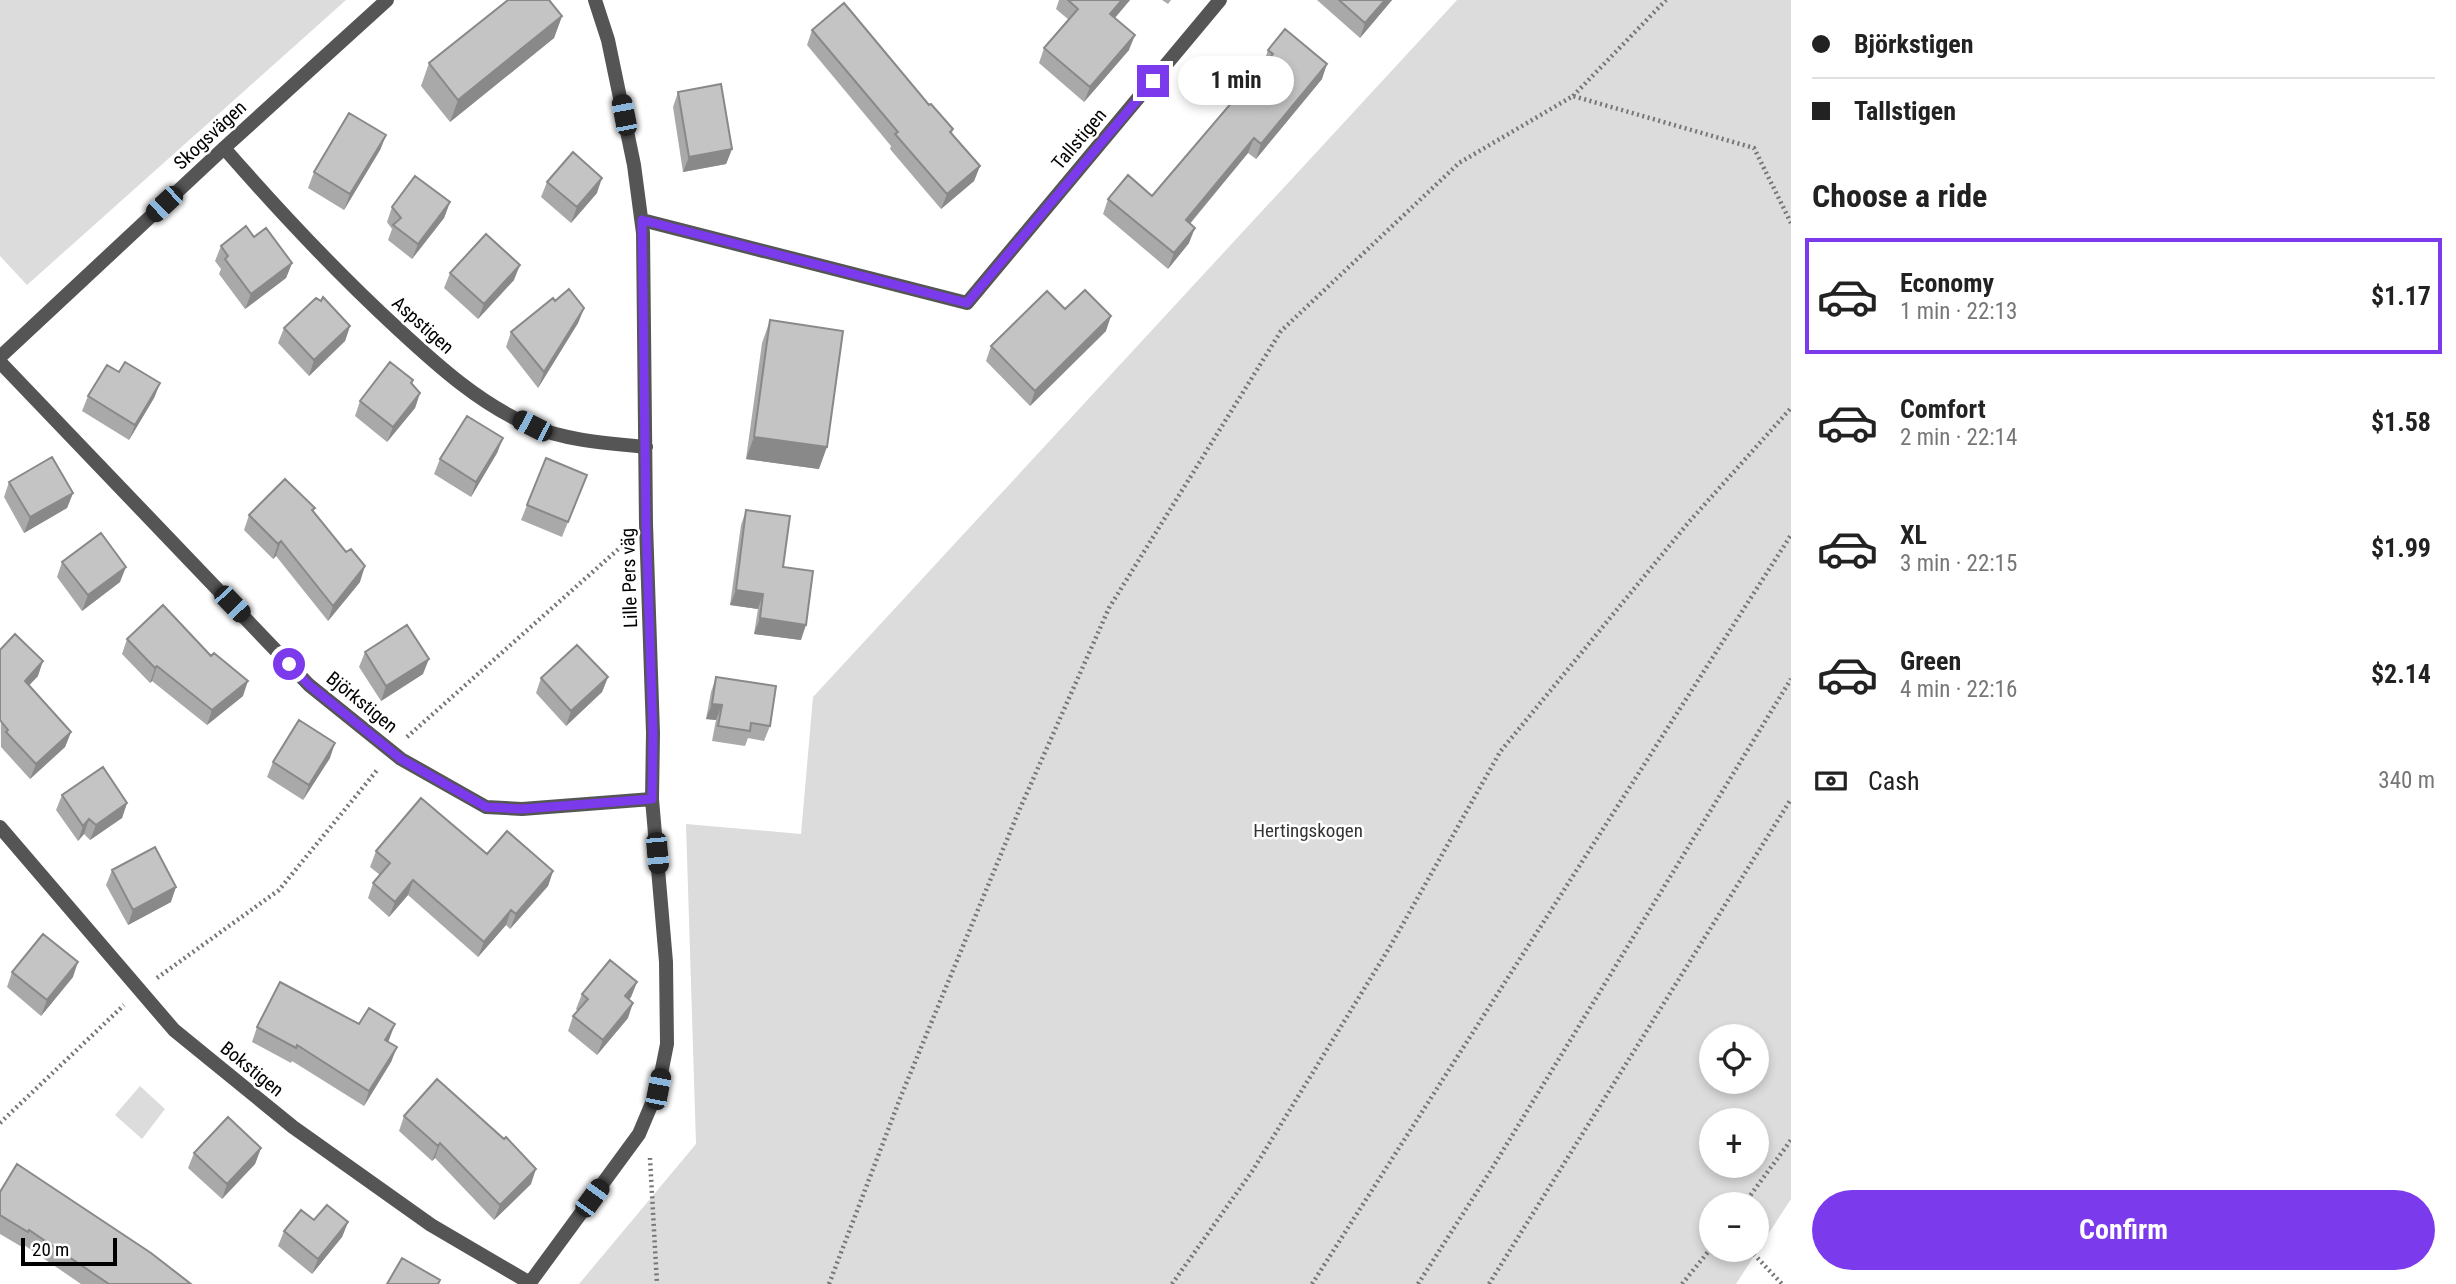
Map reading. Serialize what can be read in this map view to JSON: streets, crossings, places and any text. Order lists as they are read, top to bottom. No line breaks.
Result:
{"streets":{"street":["Skogsvägen","Tallstigen","Aspstigen","Lille Pers väg","Björkstigen","Bokstigen"]},"crossings":[["Skogsvägen","Aspstigen"],["Tallstigen","Lille Pers väg"],["Aspstigen","Lille Pers väg"],["Lille Pers väg","Björkstigen"],["Lille Pers väg","Bokstigen"]],"parks":["Hertingskogen"],"scale_bar":"20 m","page":{"banner":["Björkstigen","Tallstigen"],"bubble":"1 min","heading":"Choose a ride","list":[{"name":"Economy","note":"1 min · 22:13","value":"$1.17"},{"name":"Comfort","note":"2 min · 22:14","value":"$1.58"},{"name":"XL","note":"3 min · 22:15","value":"$1.99"},{"name":"Green","note":"4 min · 22:16","value":"$2.14"}],"pay":["Cash","340 m"],"map_buttons":["+","−"],"buttons":"Confirm","scale":"20 m"}}
